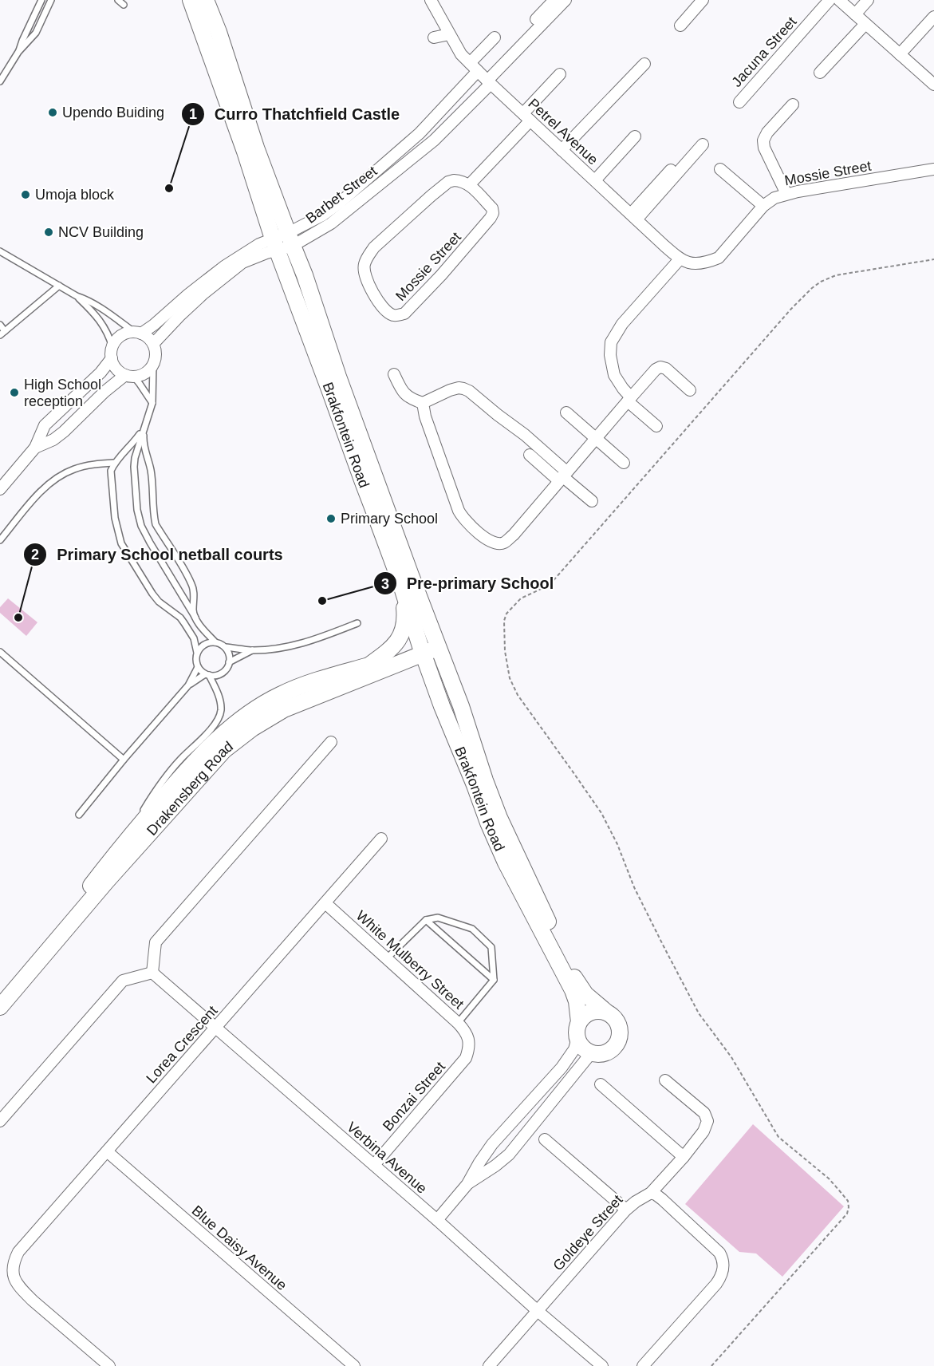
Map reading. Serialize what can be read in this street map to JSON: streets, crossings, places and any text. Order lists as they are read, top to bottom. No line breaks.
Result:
{"streets":{"street":["Jacuna Street","Petrel Avenue","Mossie Street","Barbet Street","Brakfontein Road","Drakensberg Road","White Mulberry Street","Lorea Crescent","Bonzai Street","Verbina Avenue","Goldeye Street","Blue Daisy Avenue"]},"crossings":[["Petrel Avenue","Mossie Street"],["Petrel Avenue","Barbet Street"],["Barbet Street","Brakfontein Road"],["Brakfontein Road","Drakensberg Road"],["White Mulberry Street","Lorea Crescent"],["White Mulberry Street","Bonzai Street"],["Lorea Crescent","Verbina Avenue"],["Lorea Crescent","Blue Daisy Avenue"],["Bonzai Street","Verbina Avenue"],["Verbina Avenue","Goldeye Street"]],"places":["Upendo Buiding","Curro Thatchfield Castle","Umoja block","NCV Building","High School reception","Primary School","Pre-primary School","Primary School netball courts"]}
